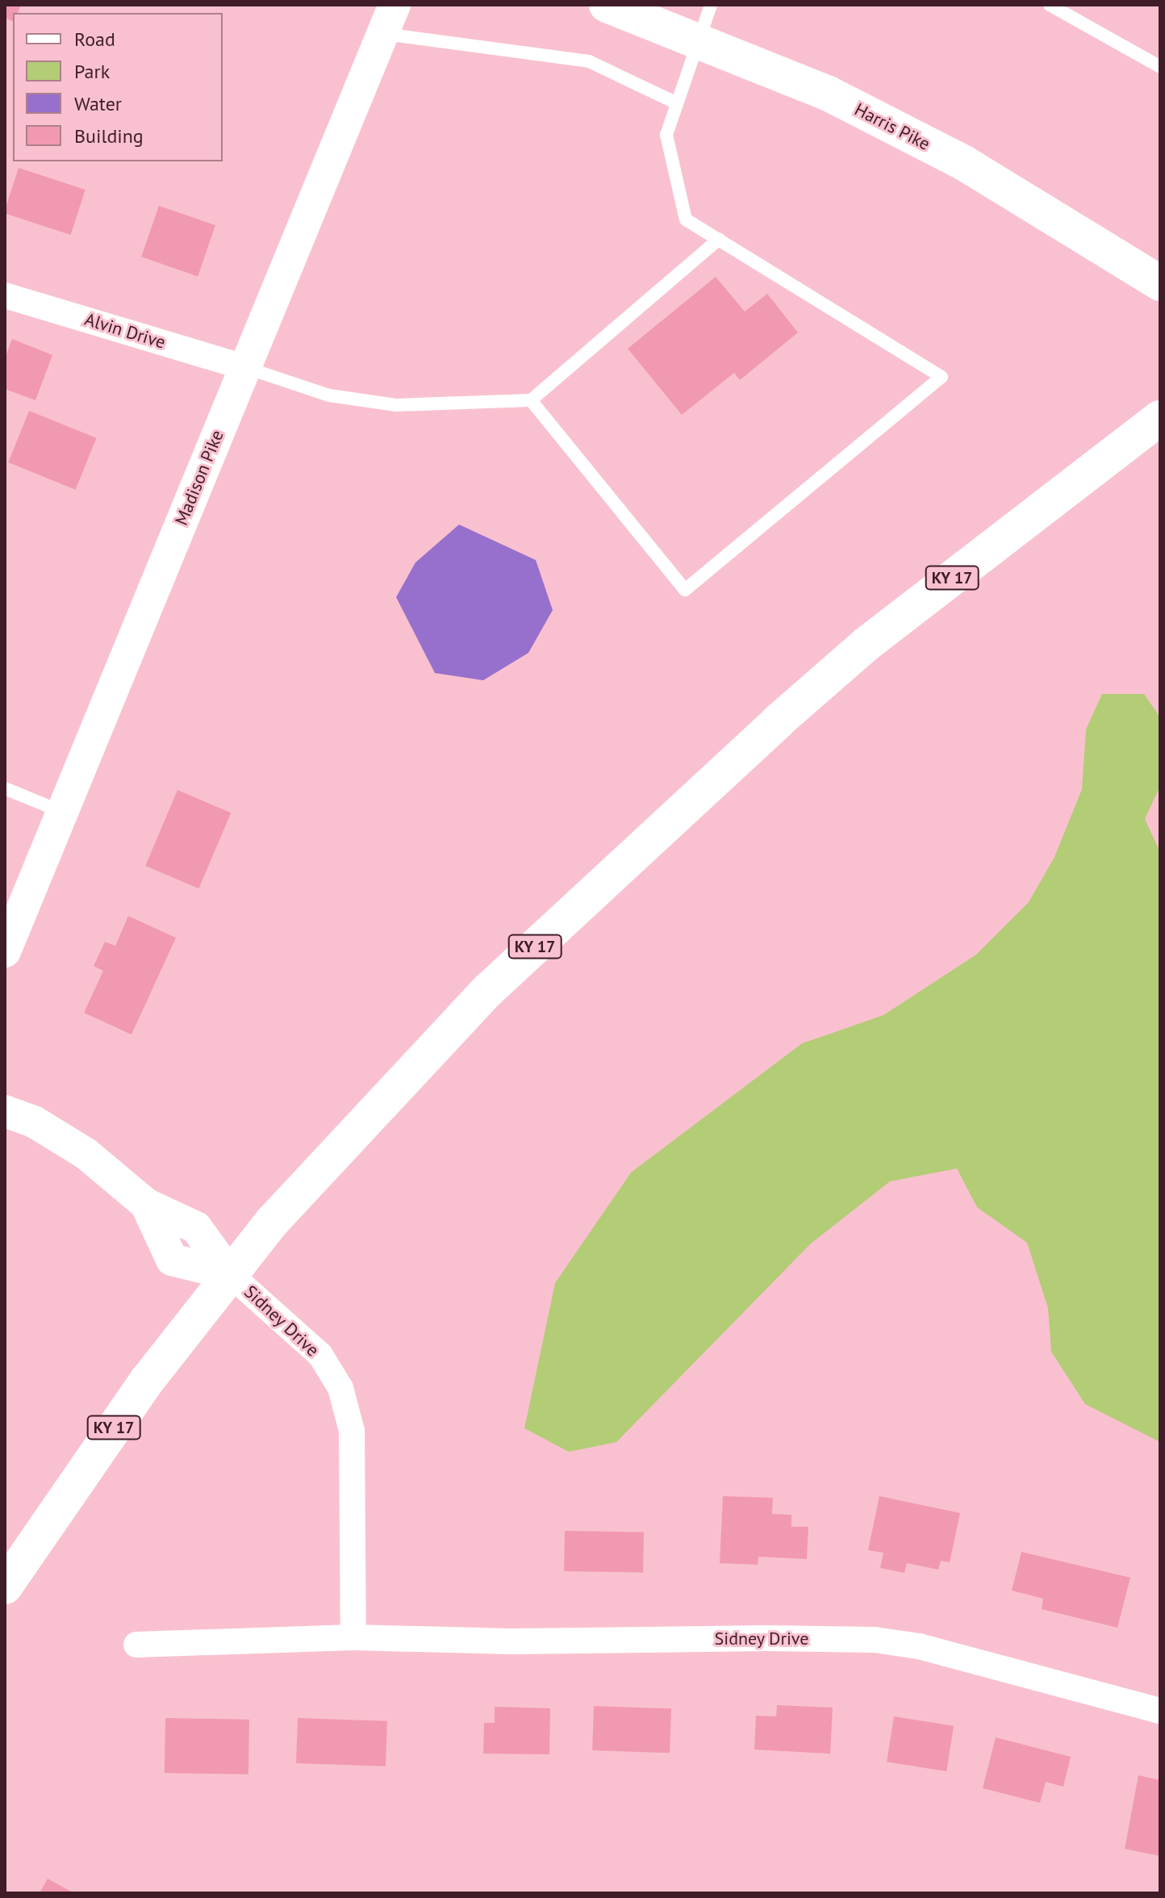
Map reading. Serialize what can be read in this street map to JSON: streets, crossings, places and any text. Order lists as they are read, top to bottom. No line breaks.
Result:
{"streets":{"main road":["Harris Pike","KY 17"],"street":["Alvin Drive","Madison Pike","Sidney Drive"]},"crossings":[["Alvin Drive","Madison Pike"],["KY 17","Sidney Drive"]],"legend":["Road","Park","Water","Building"]}
